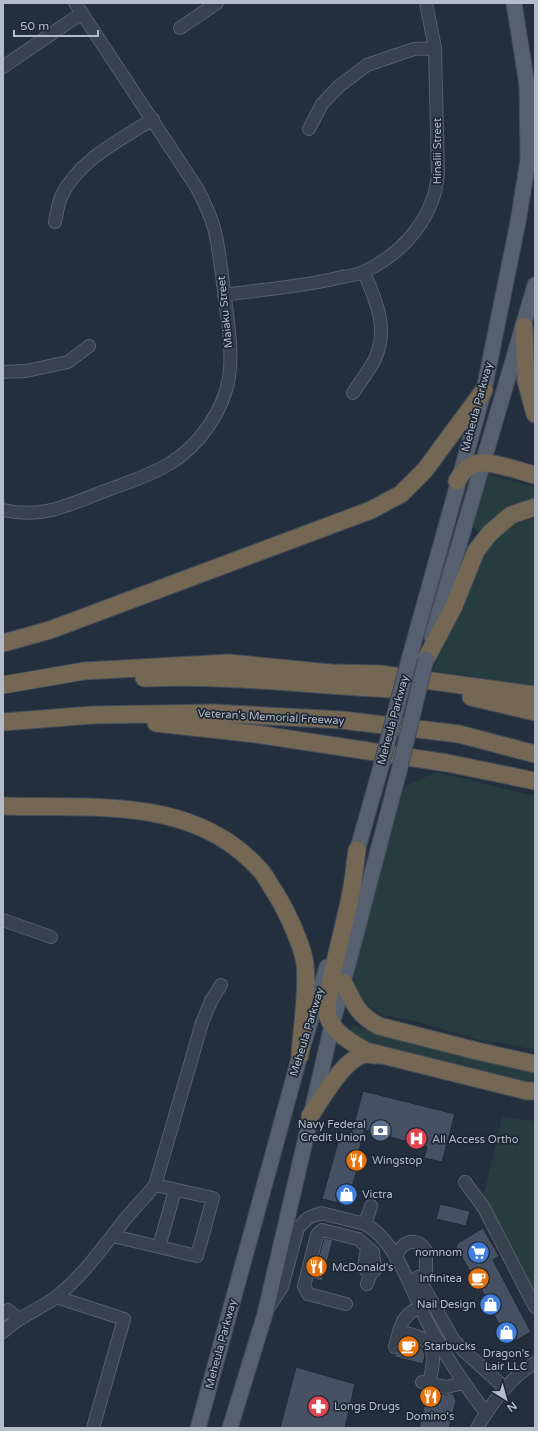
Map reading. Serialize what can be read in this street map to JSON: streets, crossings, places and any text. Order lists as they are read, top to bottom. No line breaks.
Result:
{"streets":{"highway":["Veteran's Memorial Freeway"],"main road":["Meheula Parkway"],"street":["Hinalii Street","Maiaku Street"]},"crossings":[["Hinalii Street","Maiaku Street"]],"places":{"bank":["Navy Federal Credit Union"],"hospital":["All Access Ortho"],"restaurant":["Wingstop","McDonald's","Domino's"],"shop":["Victra","Nail Design","Dragon’s Lair LLC"],"supermarket":["nomnom"],"cafe":["Infinitea","Starbucks"],"pharmacy":["Longs Drugs"]},"scale_bar":"50 m","north":"bottom right"}
